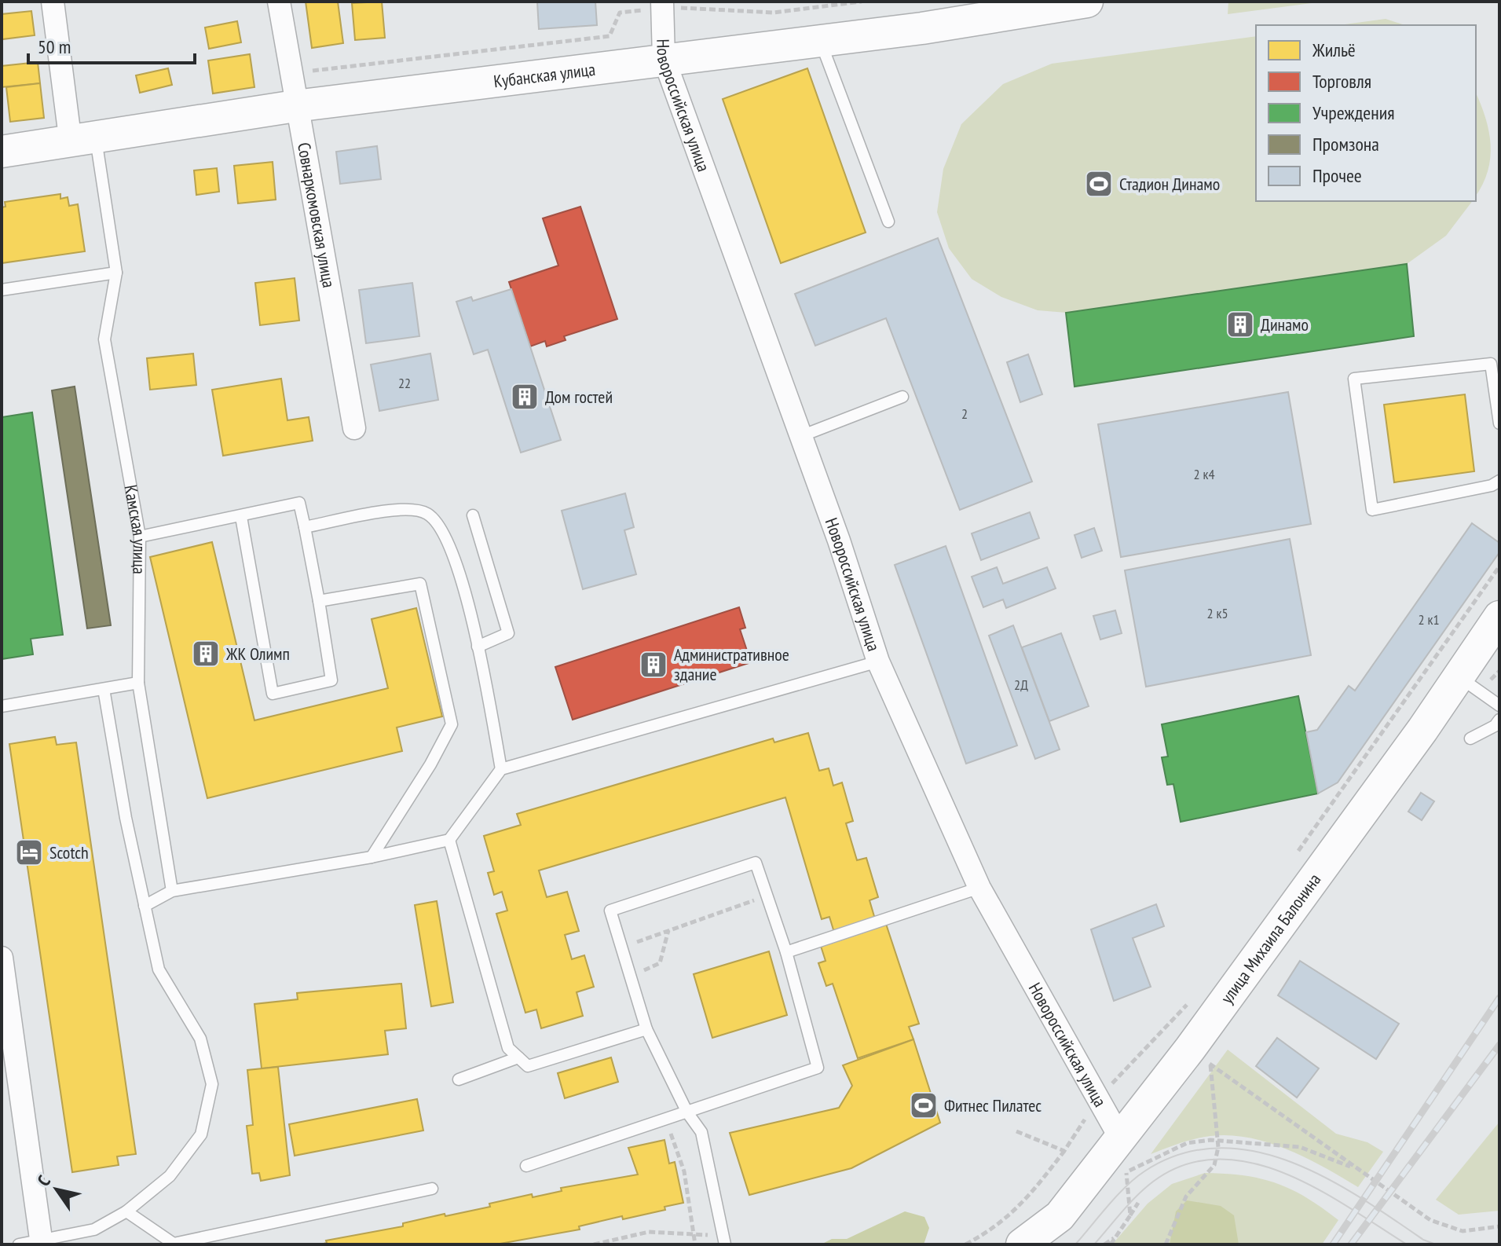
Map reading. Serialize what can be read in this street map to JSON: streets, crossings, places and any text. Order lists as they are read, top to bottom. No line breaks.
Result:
{"streets":{"main road":["Кубанская улица","улица Михаила Балонина"],"street":["Новороссийская улица","Совнаркомовская улица","Камская улица"]},"crossings":[["Кубанская улица","Новороссийская улица"],["Кубанская улица","Совнаркомовская улица"],["Кубанская улица","Камская улица"],["Новороссийская улица","улица Михаила Балонина"]],"places":{"sports":["Стадион Динамо","Фитнес Пилатес"],"building":["Динамо","Дом гостей","ЖК Олимп","Административное здание"],"hotel":["Scotch"]},"house_numbers":["22","2","2 к4","2 к5","2 к1","2Д"],"legend":["Жильё","Торговля","Учреждения","Промзона","Прочее"],"scale_bar":"50 m","north":"top left"}
